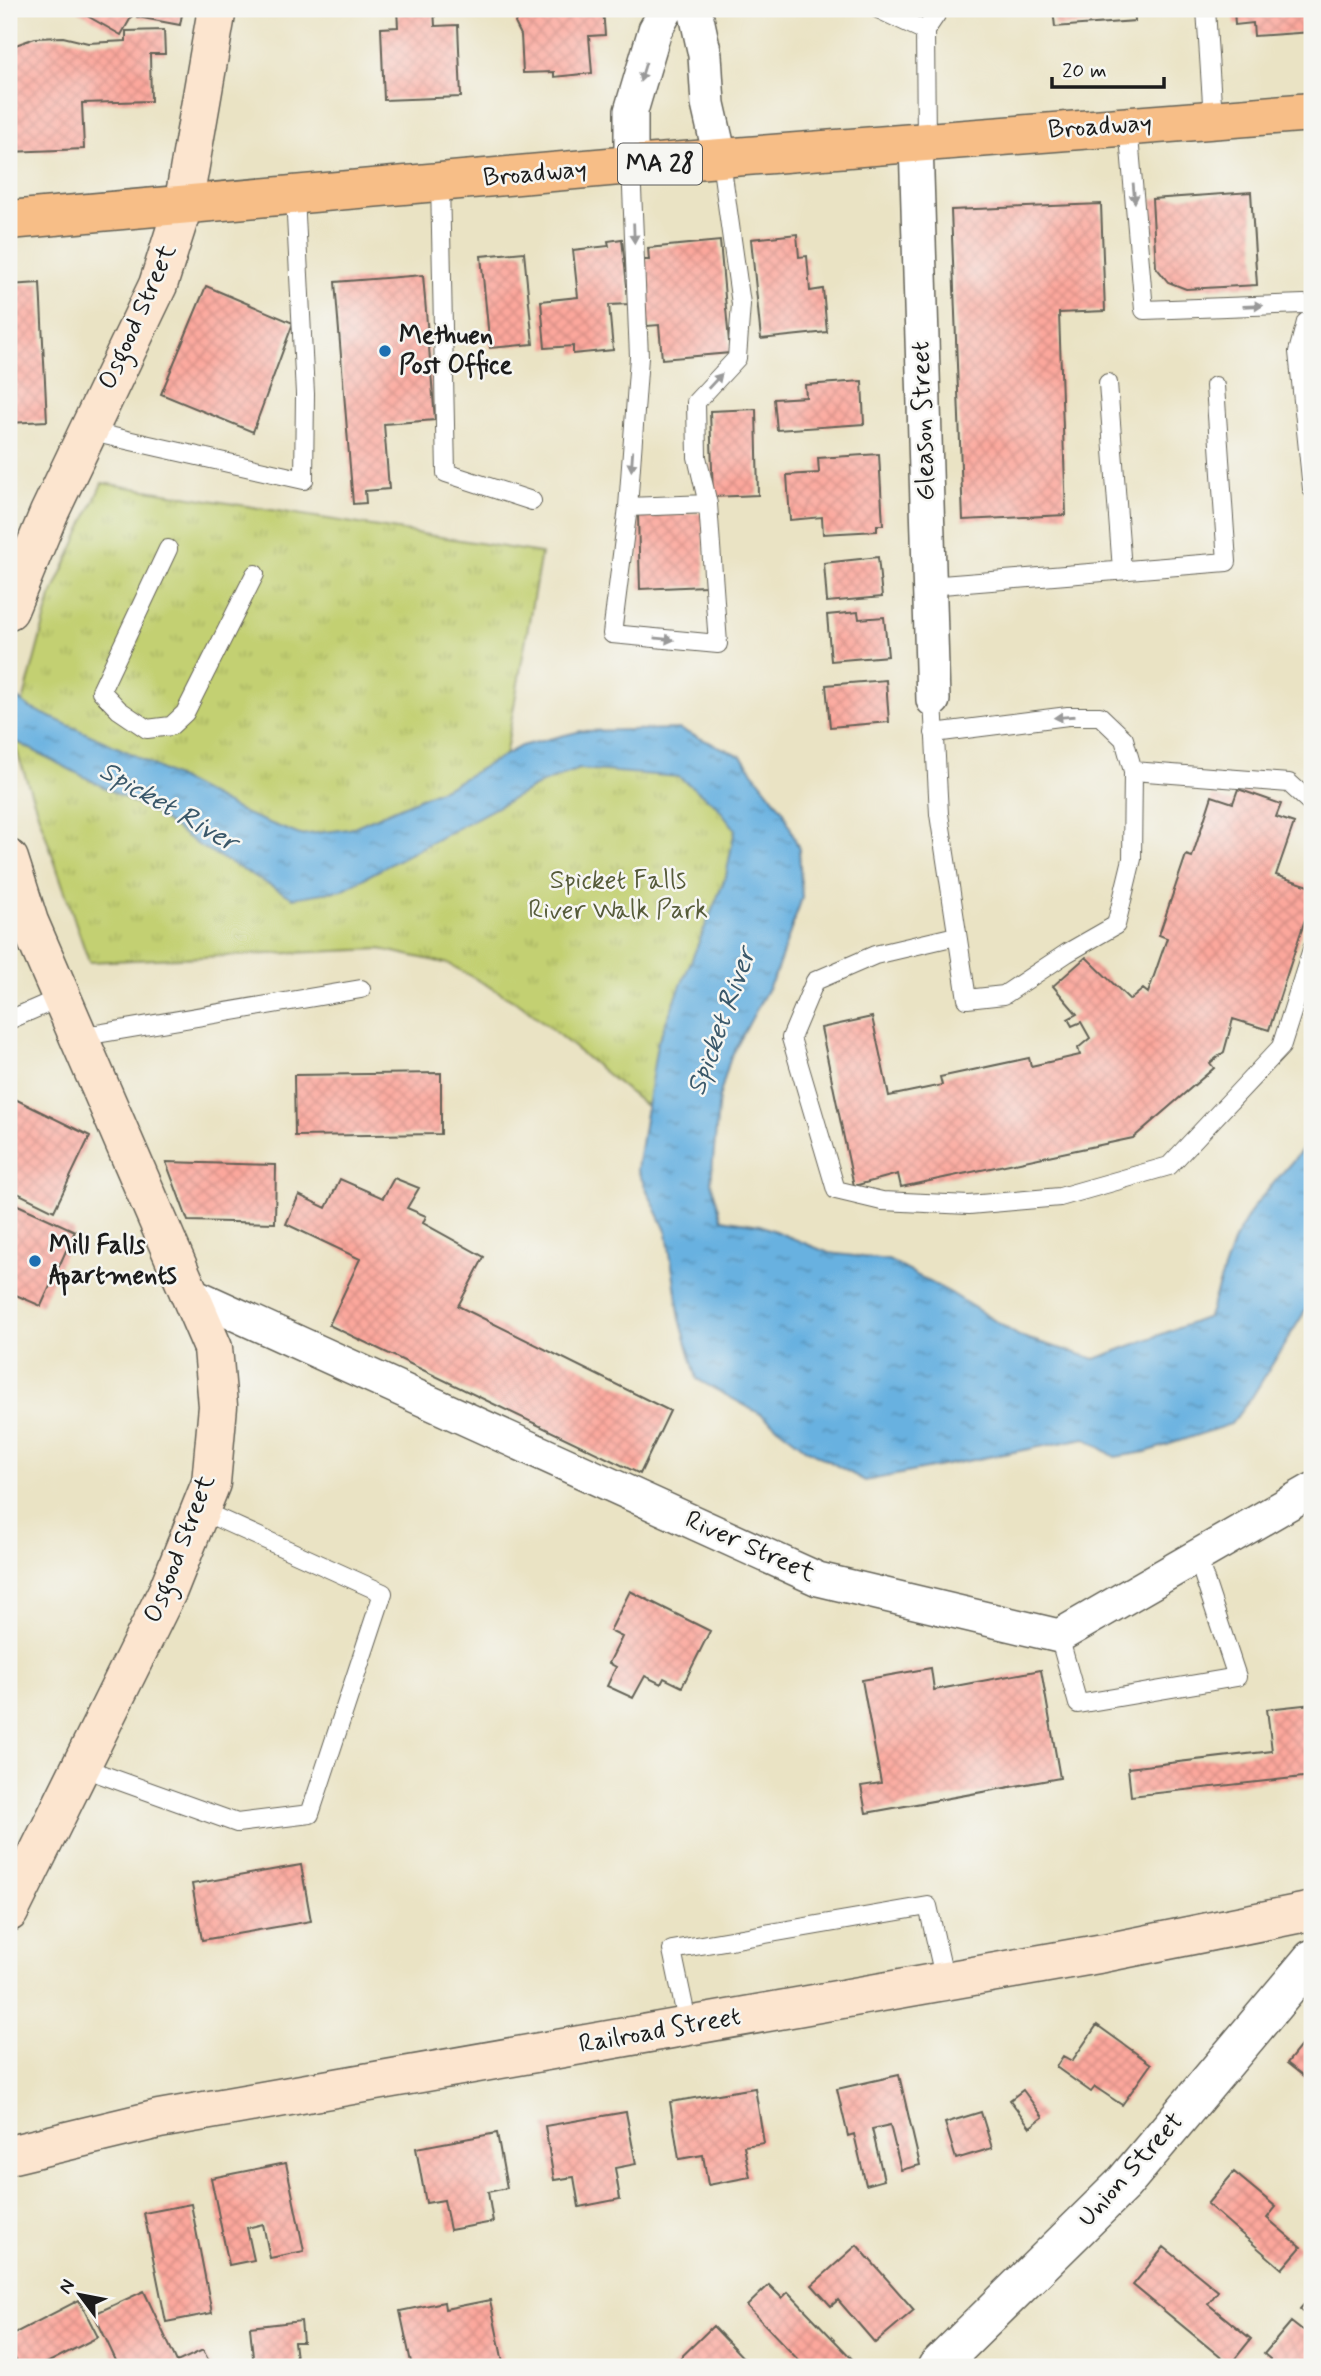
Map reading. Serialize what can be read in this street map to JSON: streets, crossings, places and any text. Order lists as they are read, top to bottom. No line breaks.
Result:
{"streets":{"main road":["Broadway","MA 28","Osgood Street","Railroad Street"],"street":["Gleason Street","River Street","Union Street"]},"crossings":[["Broadway","Osgood Street"],["Broadway","Gleason Street"],["Osgood Street","River Street"]],"water":["Spicket River"],"parks":["Spicket Falls River Walk Park"],"places":["Methuen Post Office","Mill Falls Apartments"],"scale_bar":"20 m","north":"top left"}
